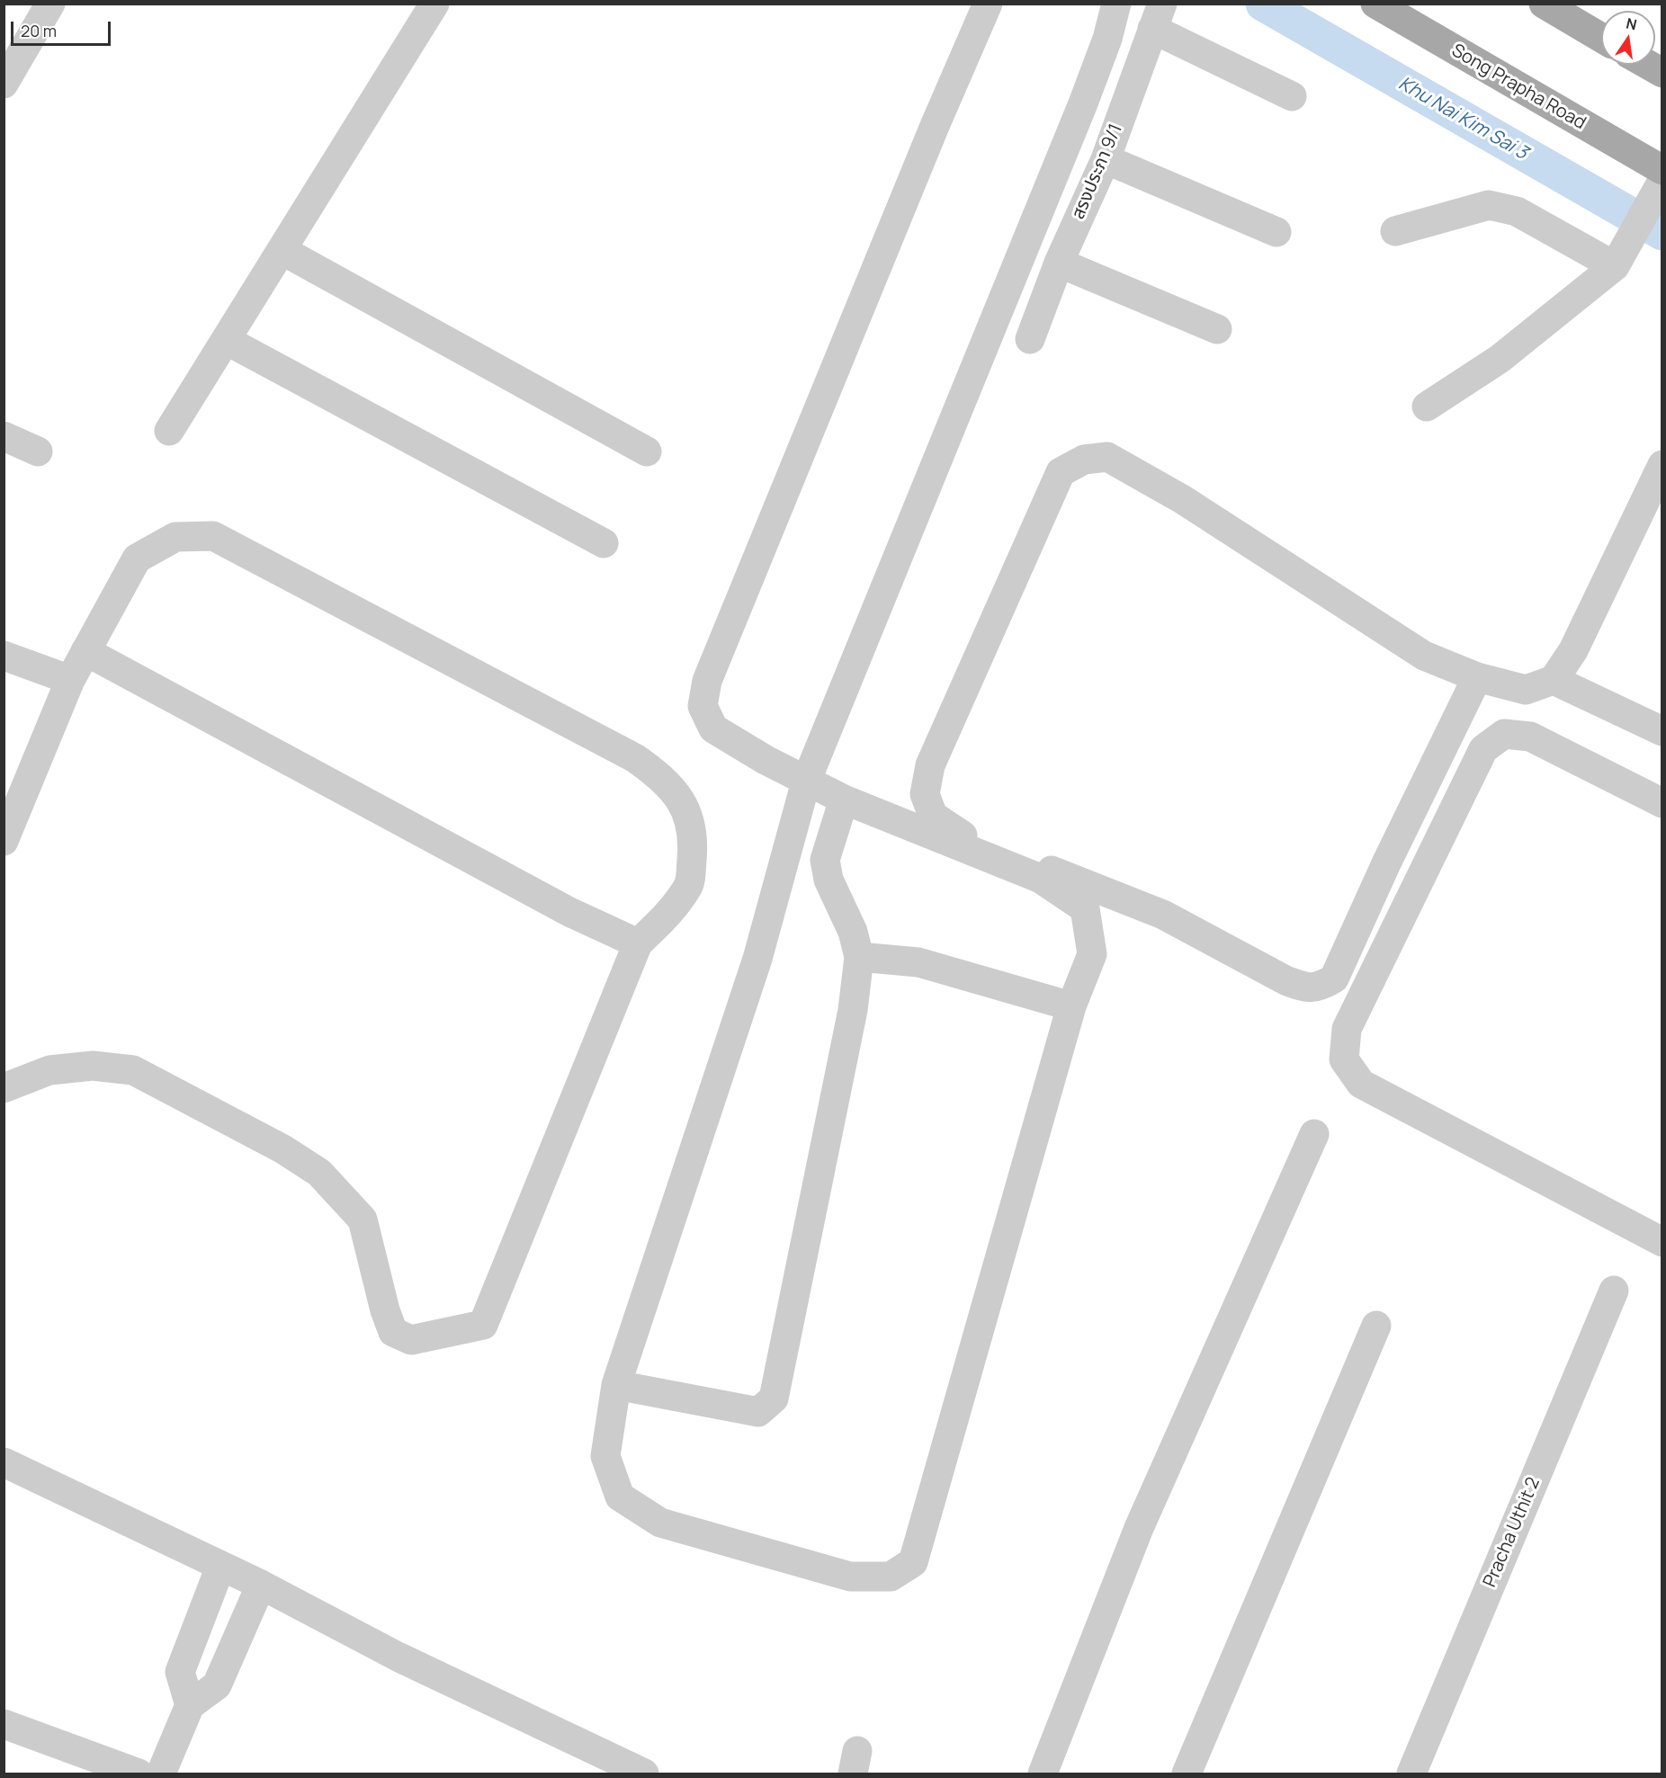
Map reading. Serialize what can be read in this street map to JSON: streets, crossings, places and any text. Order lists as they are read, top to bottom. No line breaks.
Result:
{"streets":{"main road":["Song Prapha Road"],"street":["สรงประภา 9/1","Pracha Uthit 2"]},"water":["Khu Nai Kim Sai 3"],"scale_bar":"20 m","north":"top"}
